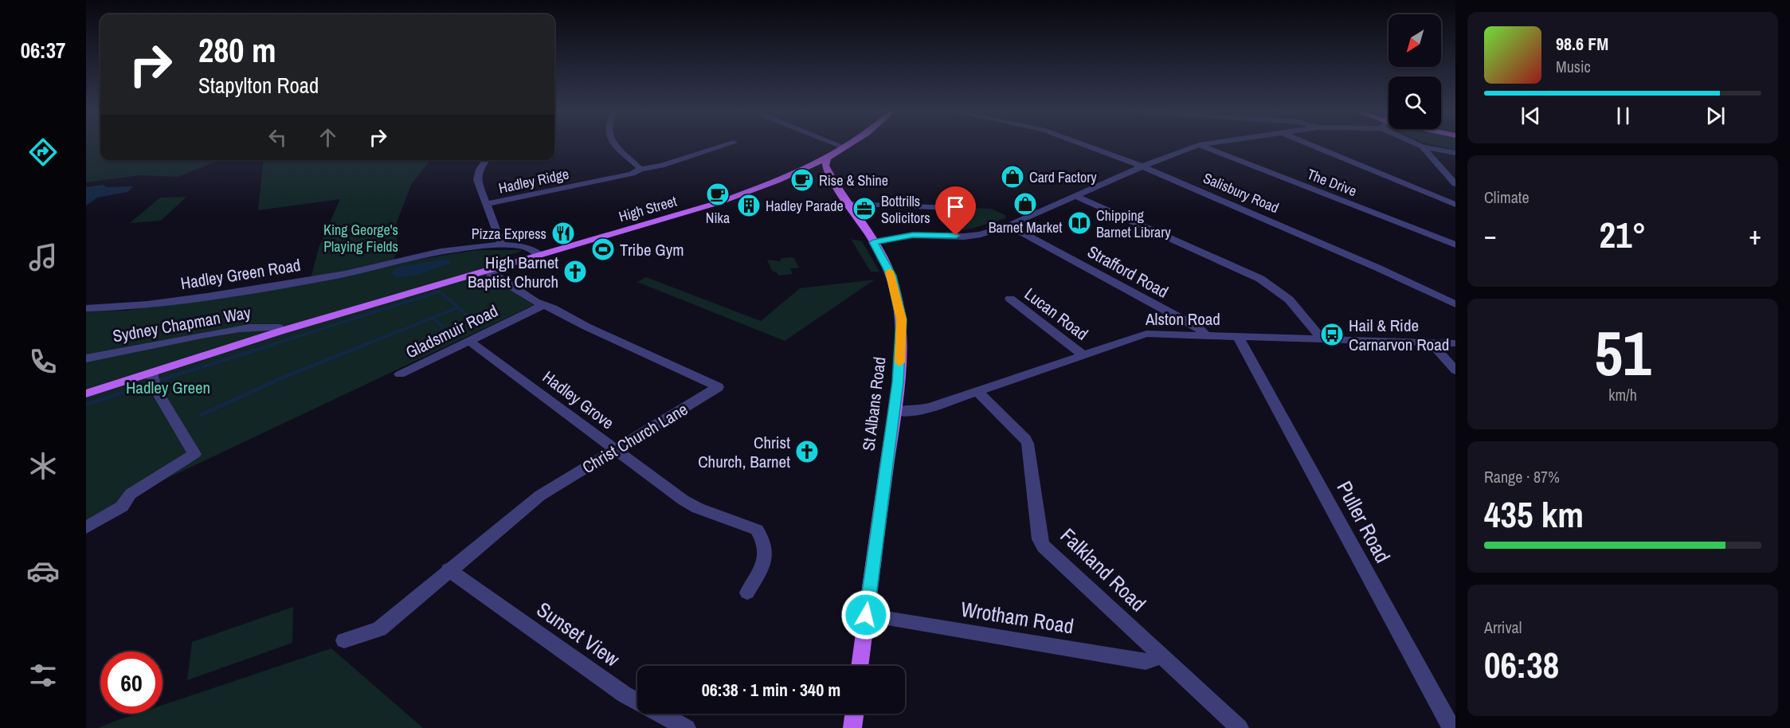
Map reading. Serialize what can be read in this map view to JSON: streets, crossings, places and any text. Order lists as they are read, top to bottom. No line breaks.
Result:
{"streets":{"main road":["High Street","St Albans Road"],"street":["Hadley Ridge","The Drive","Salisbury Road","Strafford Road","Hadley Green Road","Lucan Road","Alston Road","Sydney Chapman Way","Gladsmuir Road","Hadley Grove","Christ Church Lane","Puller Road","Falkland Road","Wrotham Road","Sunset View"]},"crossings":[["High Street","Hadley Green Road"],["High Street","Sydney Chapman Way"],["High Street","St Albans Road"],["High Street","Christ Church Lane"],["Strafford Road","Alston Road"],["Lucan Road","Alston Road"],["Alston Road","St Albans Road"],["Alston Road","Puller Road"],["Alston Road","Falkland Road"],["Gladsmuir Road","Hadley Grove"],["Gladsmuir Road","Christ Church Lane"],["Hadley Grove","Christ Church Lane"],["St Albans Road","Wrotham Road"],["Christ Church Lane","Sunset View"],["Falkland Road","Wrotham Road"]],"parks":["King George's Playing Fields","Hadley Green"],"places":{"shop":["Card Factory","Barnet Market"],"cafe":["Rise & Shine","Nika"],"building":["Hadley Parade"],"office":["Bottrills Solicitors"],"library":["Chipping Barnet Library"],"restaurant":["Pizza Express"],"sports":["Tribe Gym"],"church":["High Barnet Baptist Church","Christ Church, Barnet"],"bus stop":["Hail & Ride Carnarvon Road"]},"north":"bottom left","page":{"tabs":"06:37","turn":["280 m","Stapylton Road"],"song":["98.6 FM","Music"],"tile":["Climate",["51","km/h"],["Range · 87%","435 km"],["Arrival","06:38"]],"heat":["−","21°","+"],"limit":"60","trip":"06:38 · 1 min · 340 m"}}
